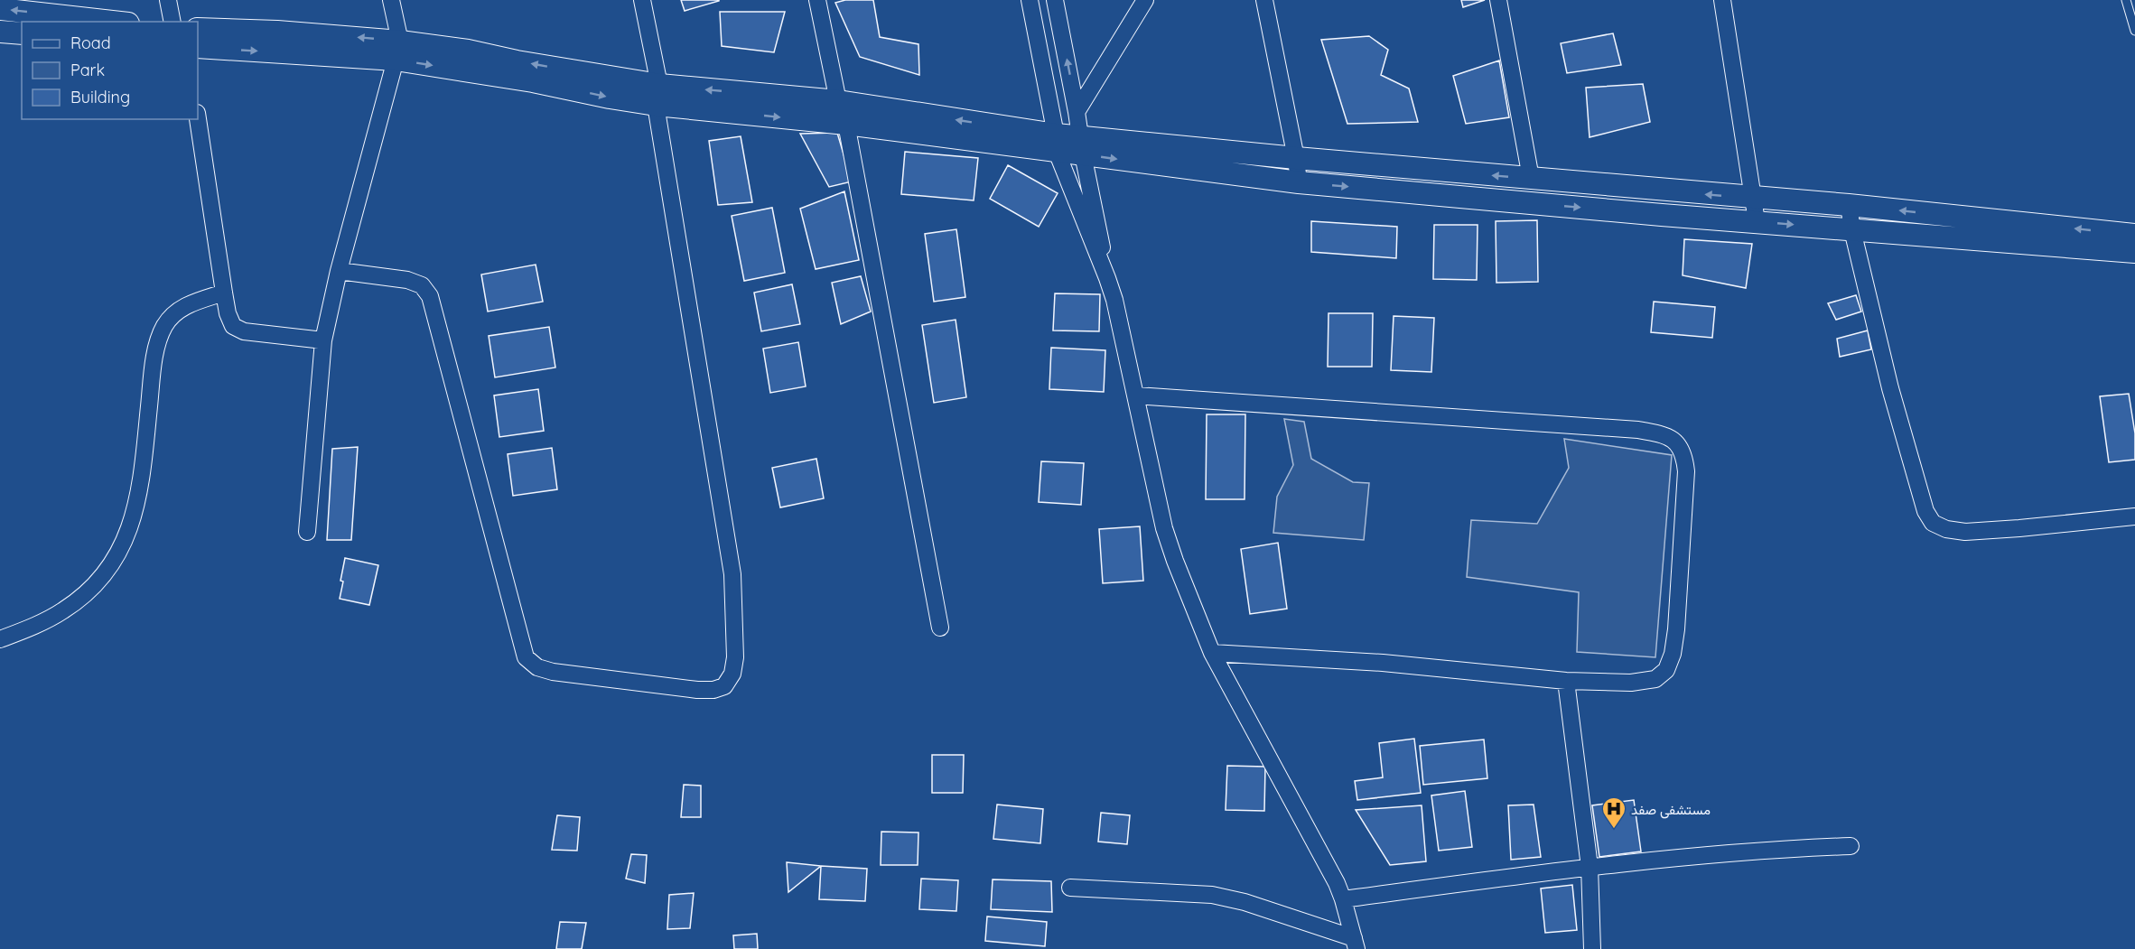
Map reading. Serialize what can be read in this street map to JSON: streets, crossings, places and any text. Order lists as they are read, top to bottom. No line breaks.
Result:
{"places":{"hospital":["مستشفى صفد"]},"legend":["Road","Park","Building"]}
